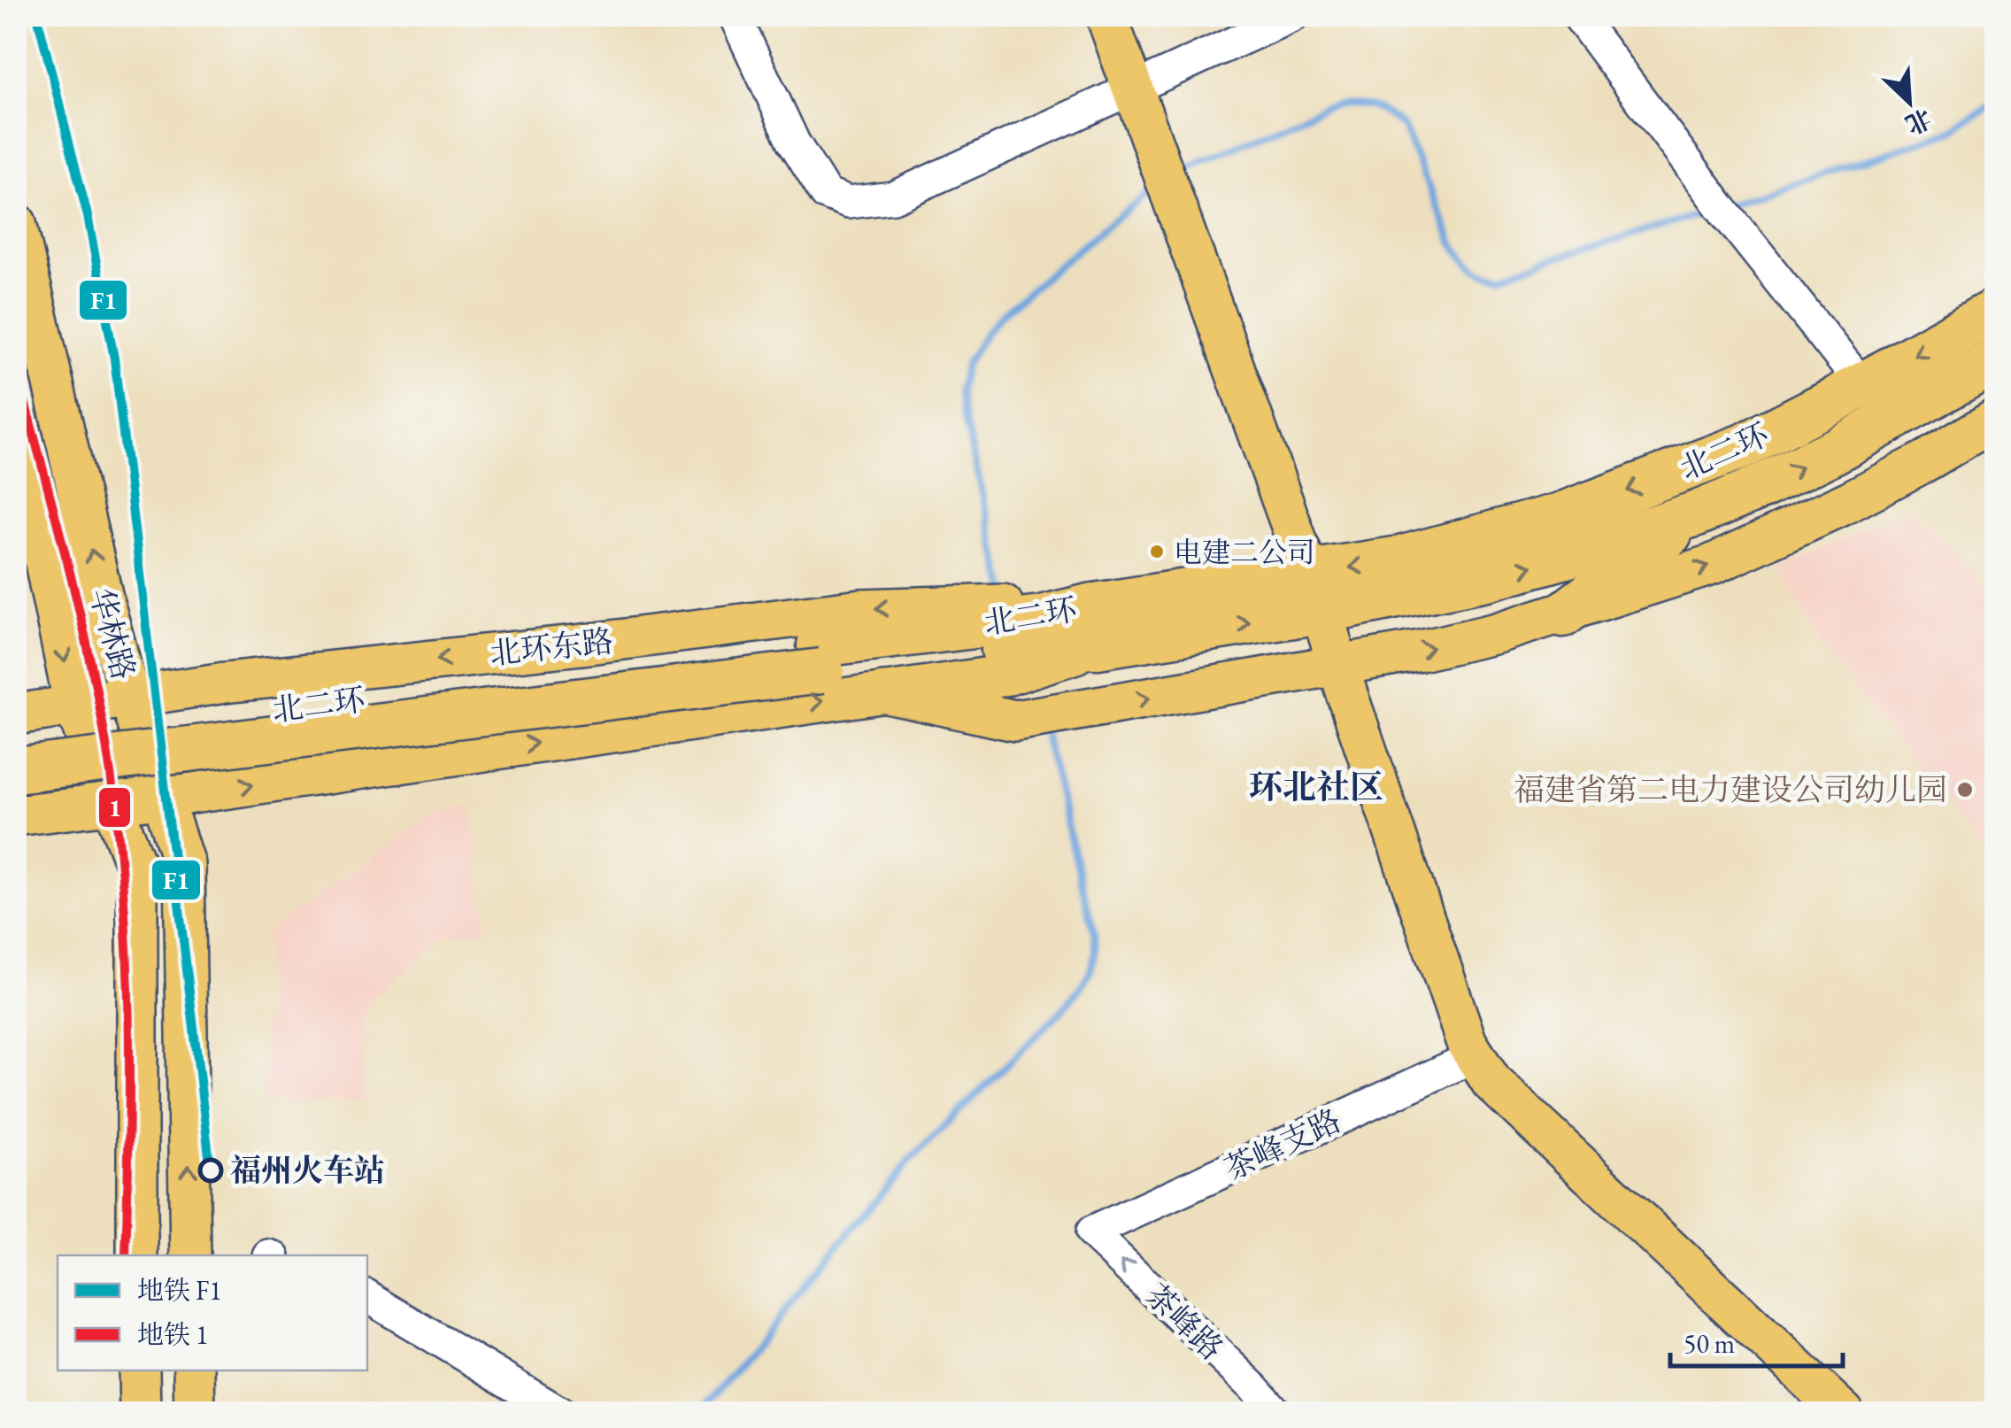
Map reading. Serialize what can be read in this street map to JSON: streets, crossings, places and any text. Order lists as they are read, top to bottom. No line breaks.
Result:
{"streets":{"highway":["北二环"],"main road":["华林路","北环东路"],"street":["茶峰支路","茶峰路"]},"crossings":[["北二环","北环东路"],["华林路","北环东路"],["茶峰支路","茶峰路"]],"one_way":["茶峰路"],"districts":["环北社区"],"places":["电建二公司","福建省第二电力建设公司幼儿园","福州火车站"],"lines":["metro line F1","metro line 1"],"legend":["地铁 F1","地铁 1"],"scale_bar":"50 m","north":"bottom right"}
